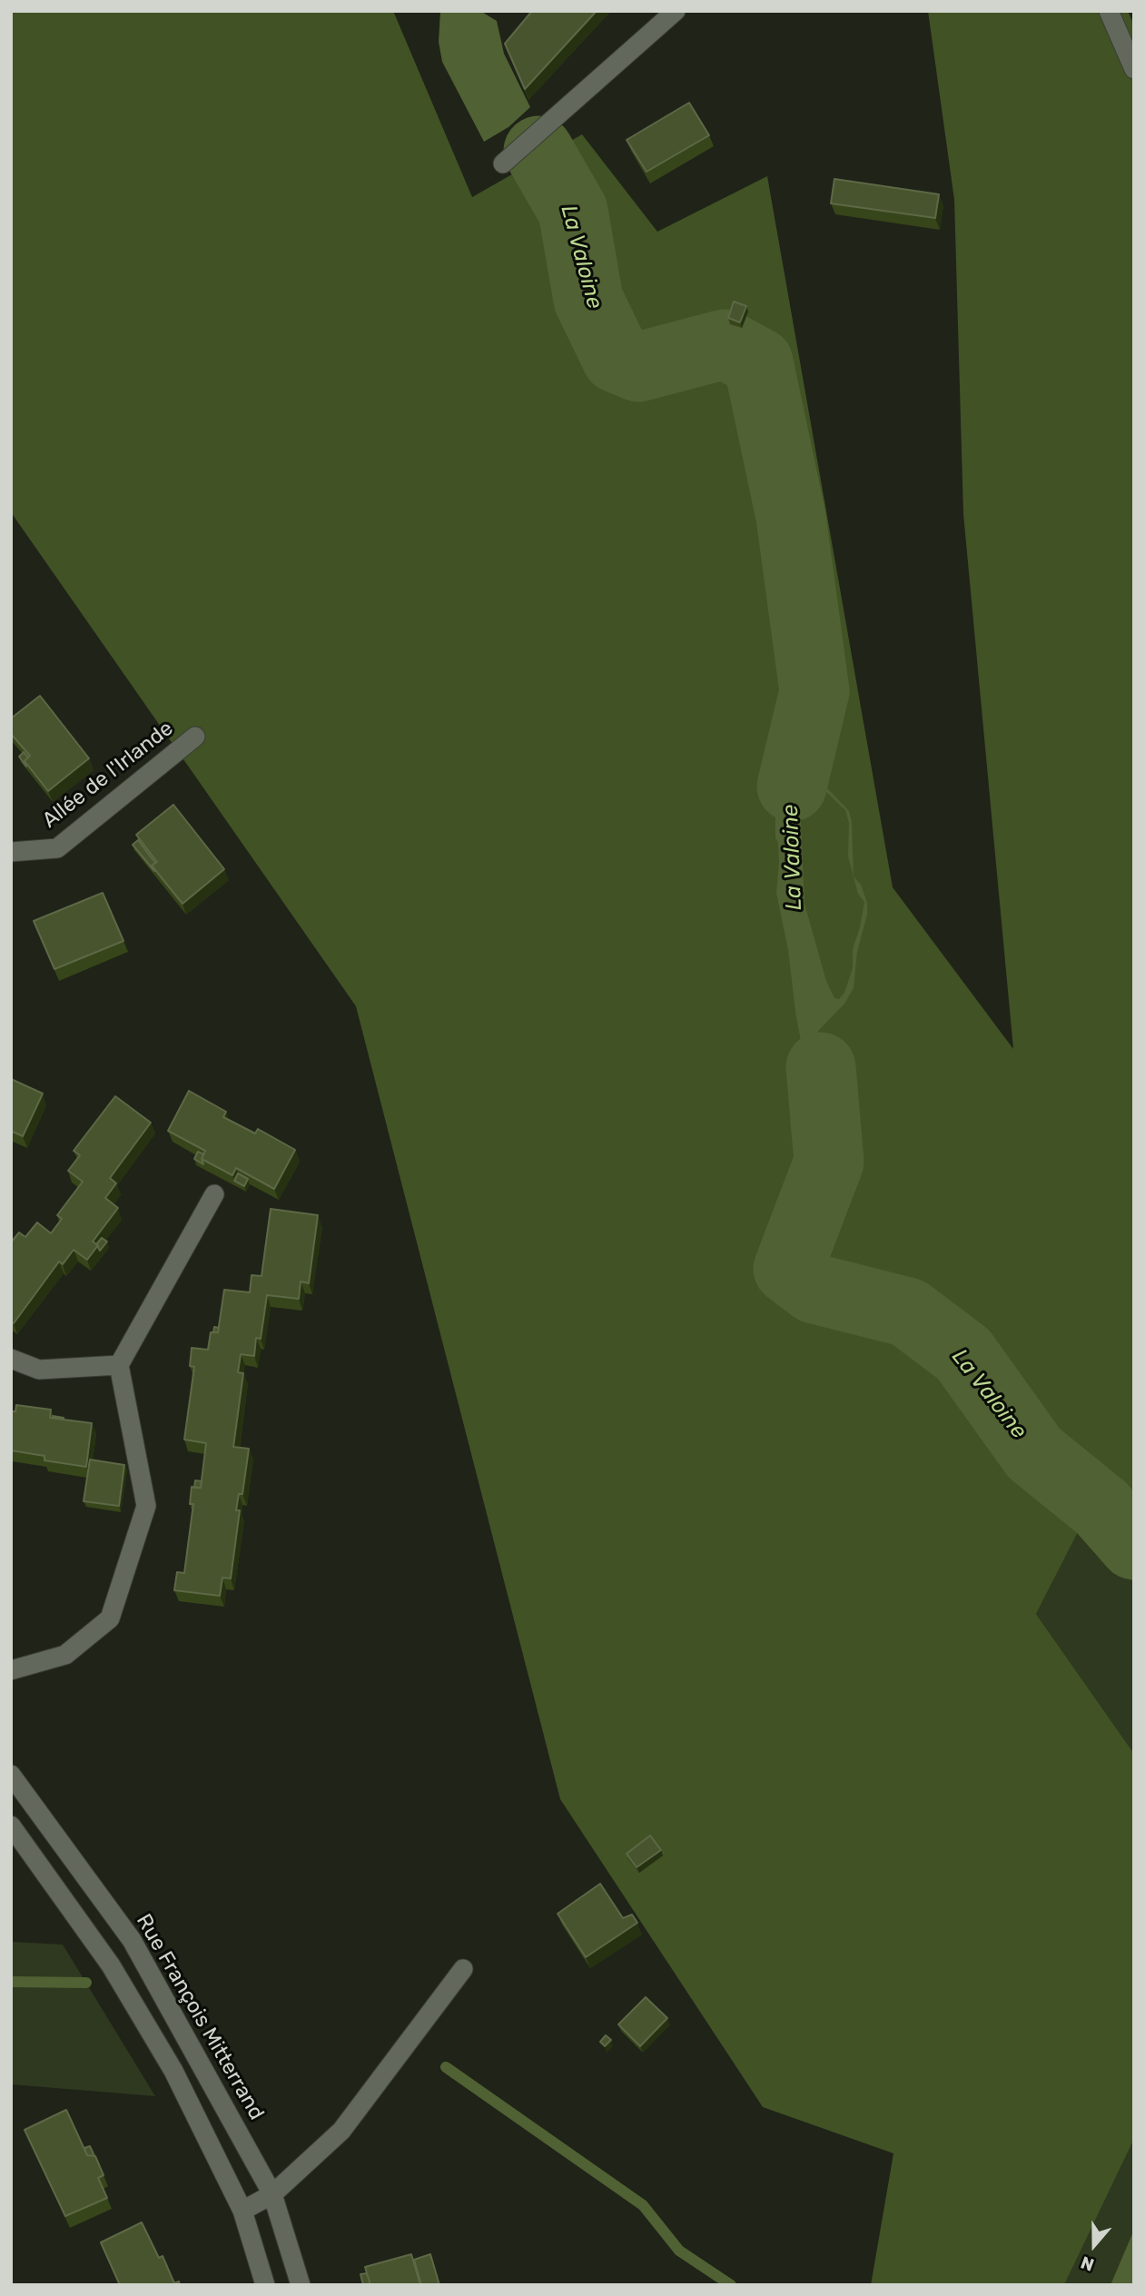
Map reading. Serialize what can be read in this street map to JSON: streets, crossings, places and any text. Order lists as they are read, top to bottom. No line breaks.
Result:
{"streets":{"street":["Allée de l'Irlande","Rue François Mitterrand"]},"water":["La Valoine"],"north":"bottom"}
